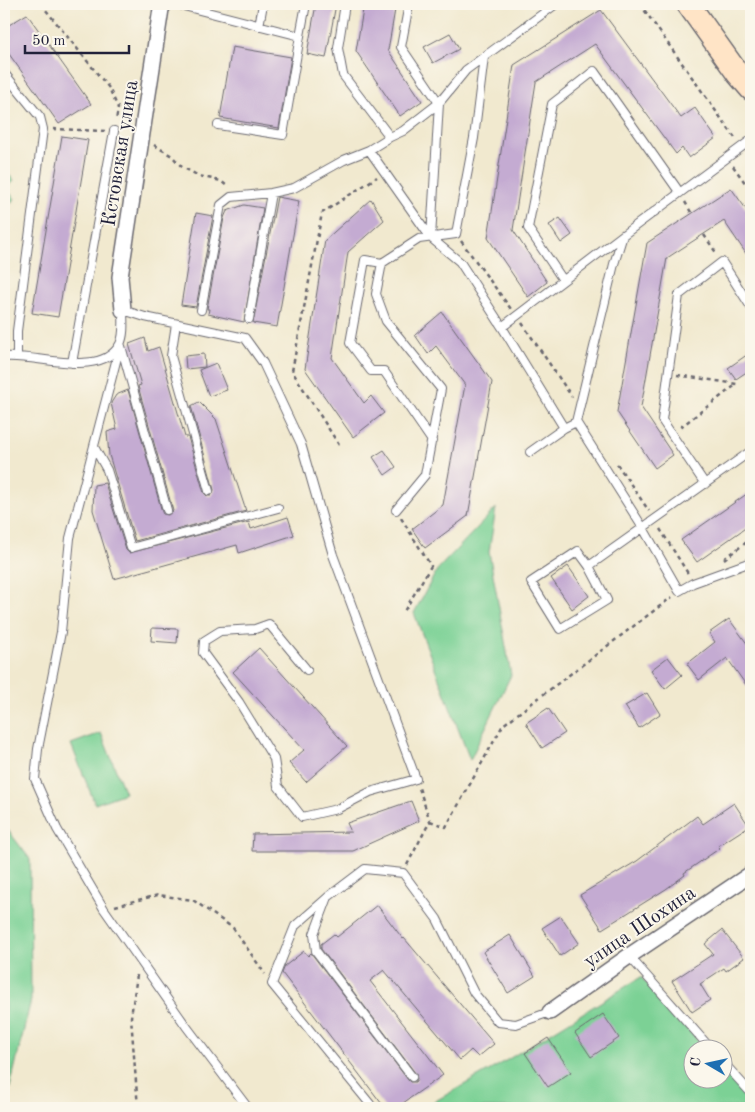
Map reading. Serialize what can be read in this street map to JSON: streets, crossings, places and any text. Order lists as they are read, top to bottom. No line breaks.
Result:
{"streets":{"street":["Кстовская улица","улица Шохина"]},"scale_bar":"50 m","north":"left"}
